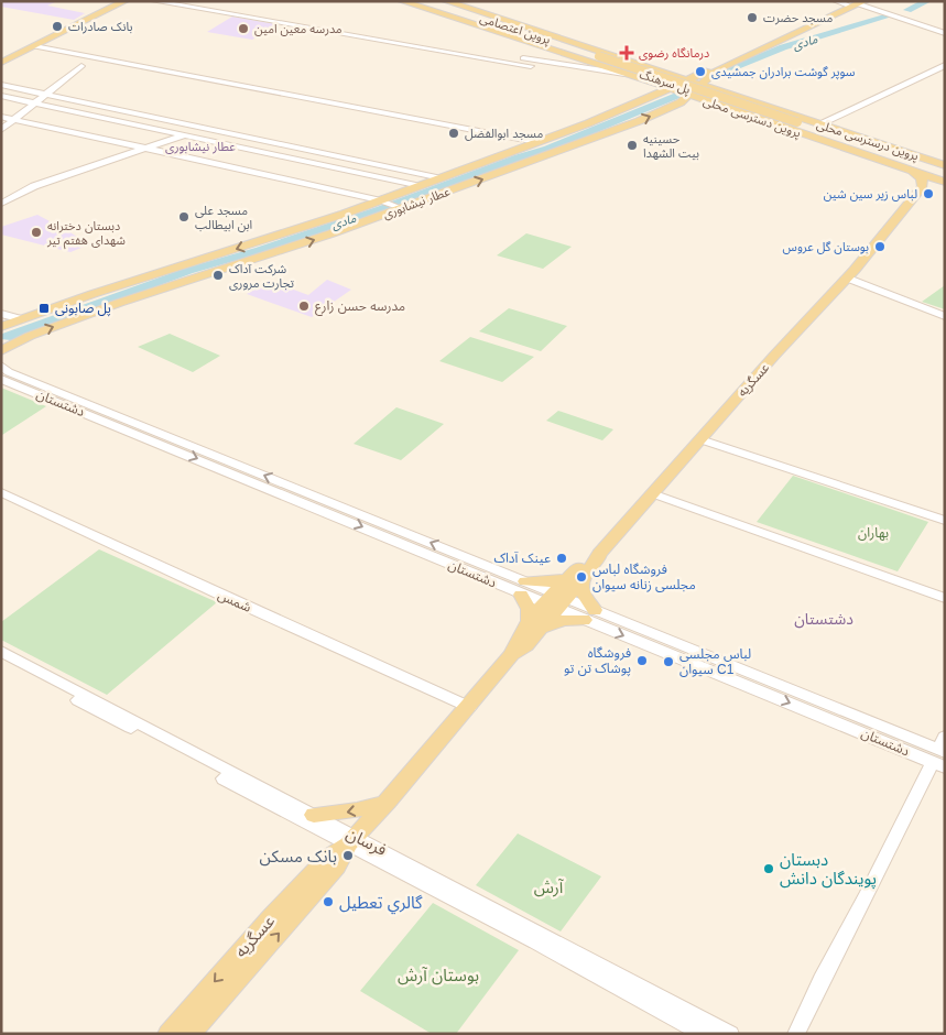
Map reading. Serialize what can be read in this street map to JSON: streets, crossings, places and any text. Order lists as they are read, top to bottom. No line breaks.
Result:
{"streets":{"main road":["پروین اعتصامی","پل سرهنگ","پروین دسترسی محلی","پروین درسترسی محلی","عطار نیشابوری","عسگریه"],"street":["دشتستان","شمس","فرسان"]},"crossings":[["پل سرهنگ","پروین دسترسی محلی"],["پروین دسترسی محلی","عطار نیشابوری"],["عسگریه","دشتستان"],["عسگریه","شمس"],["عسگریه","فرسان"]],"districts":["عطار نیشابوری","دشتستان"],"water":["مادی"],"parks":["بهاران","آرش","بوستان آرش"],"places":{"other":["مسجد حضرت","بانک صادرات","مدرسه معین امین","سوپر گوشت برادران جمشیدی","مسجد ابوالفضل","حسینیه بیت الشهدا","لباس زیر سین شین","مسجد علی ابن ابیطالب","دبستان دخترانه شهدای هفتم تیر","بوستان گل عروس","شرکت آداک تجارت مروری","مدرسه حسن زارع","عینک آداک","فروشگاه لباس مجلسی زنانه سیوان","فروشگاه پوشاک تن تو","لباس مجلسی سیوان C1","بانک مسکن","دبستان پویندگان دانش","گالري تعطيل"],"health":["درمانگاه رضوی"],"transit":["پل صابونی"]}}
